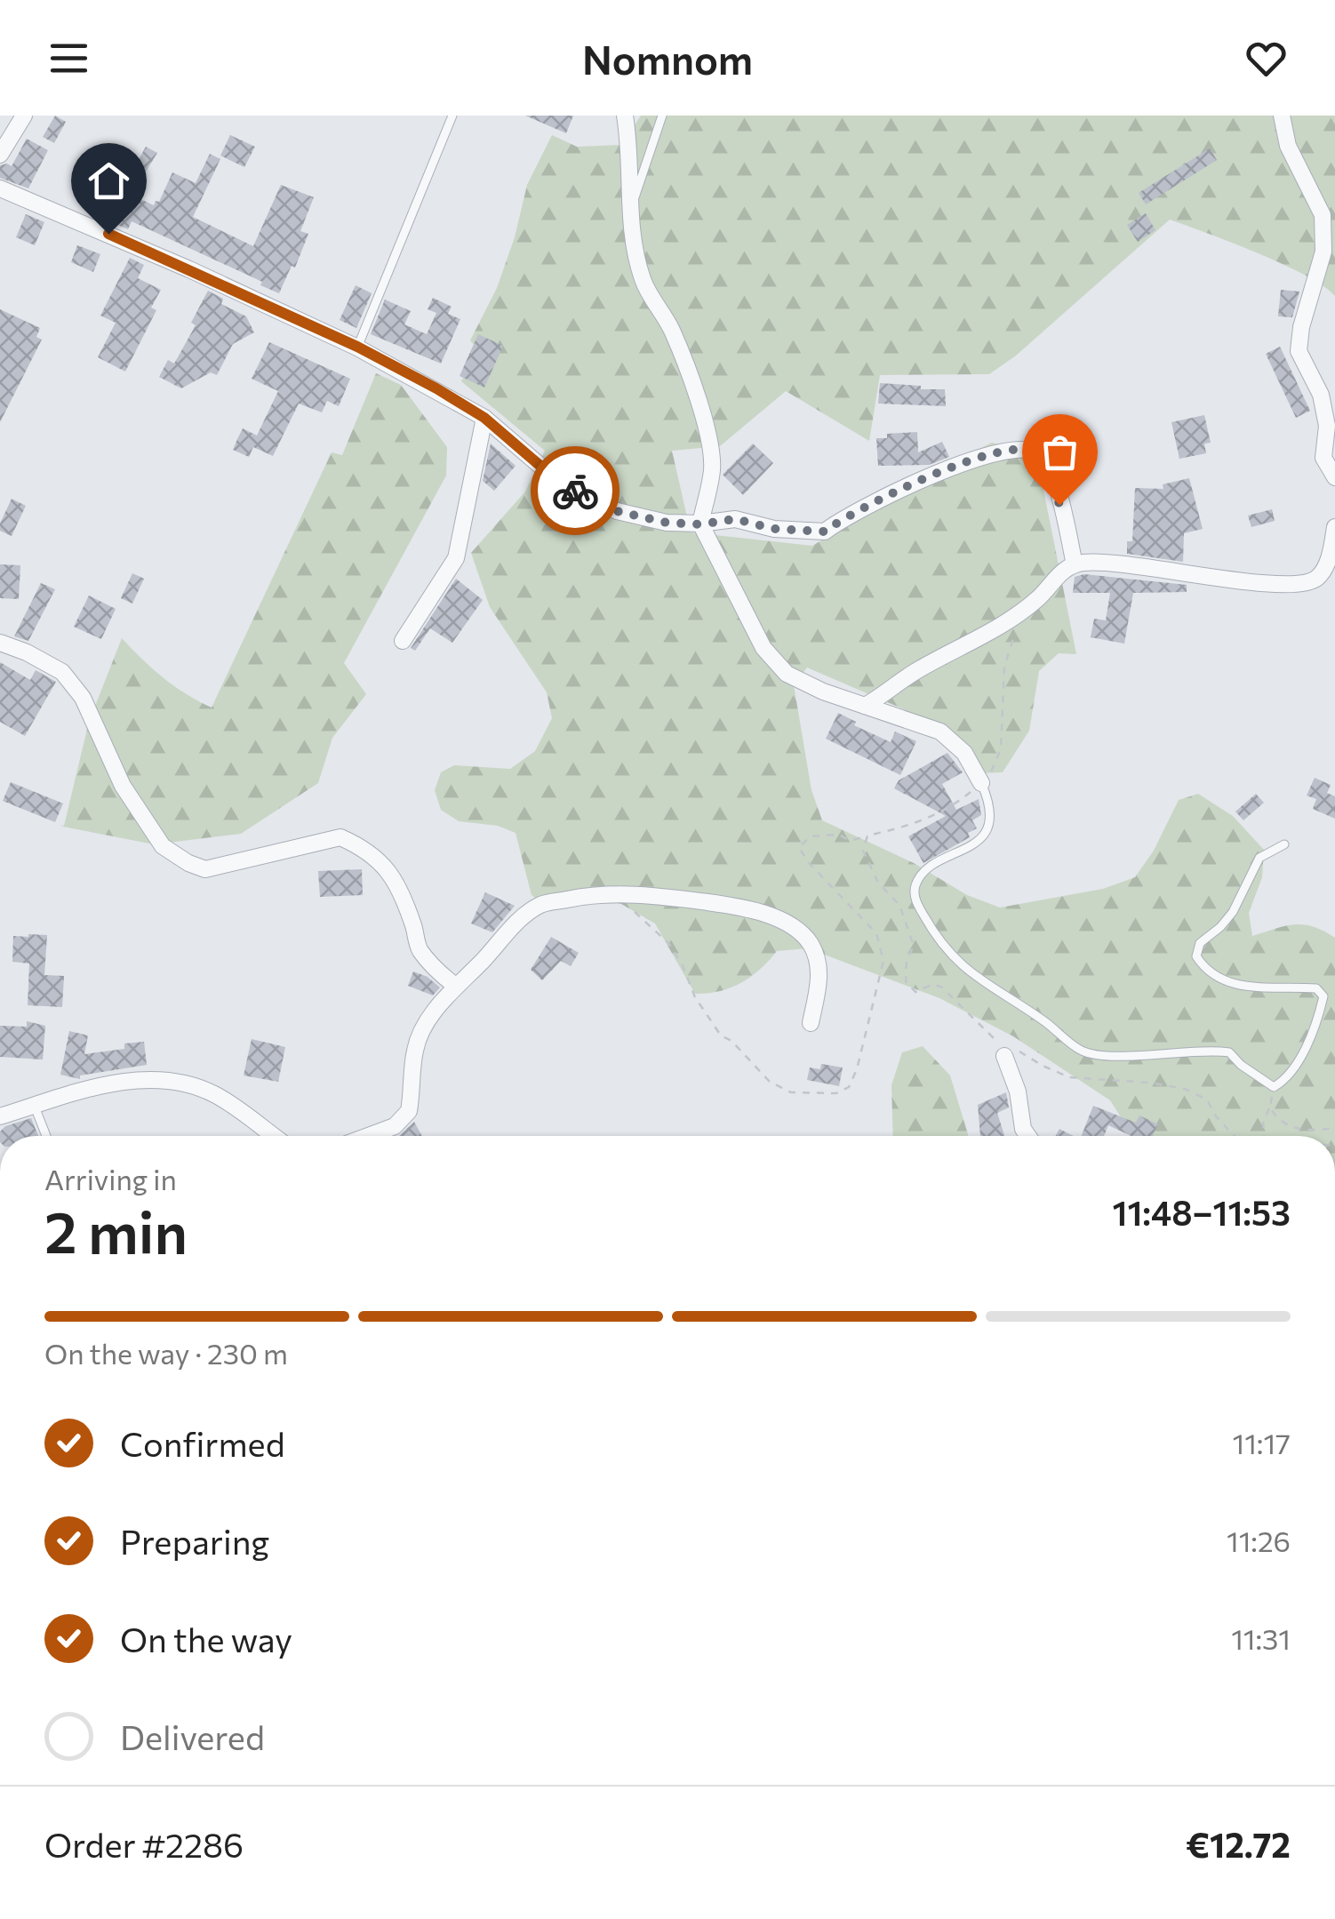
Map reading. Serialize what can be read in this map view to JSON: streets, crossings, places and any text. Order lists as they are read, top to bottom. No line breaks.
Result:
{"page":{"header":"Nomnom","heading":["2 min","Arriving in","11:48–11:53"],"panel":["Order #2286","€12.72"],"bar":"On the way · 230 m","list":[["Confirmed","11:17"],["Preparing","11:26"],["On the way","11:31"],"Delivered"]}}
